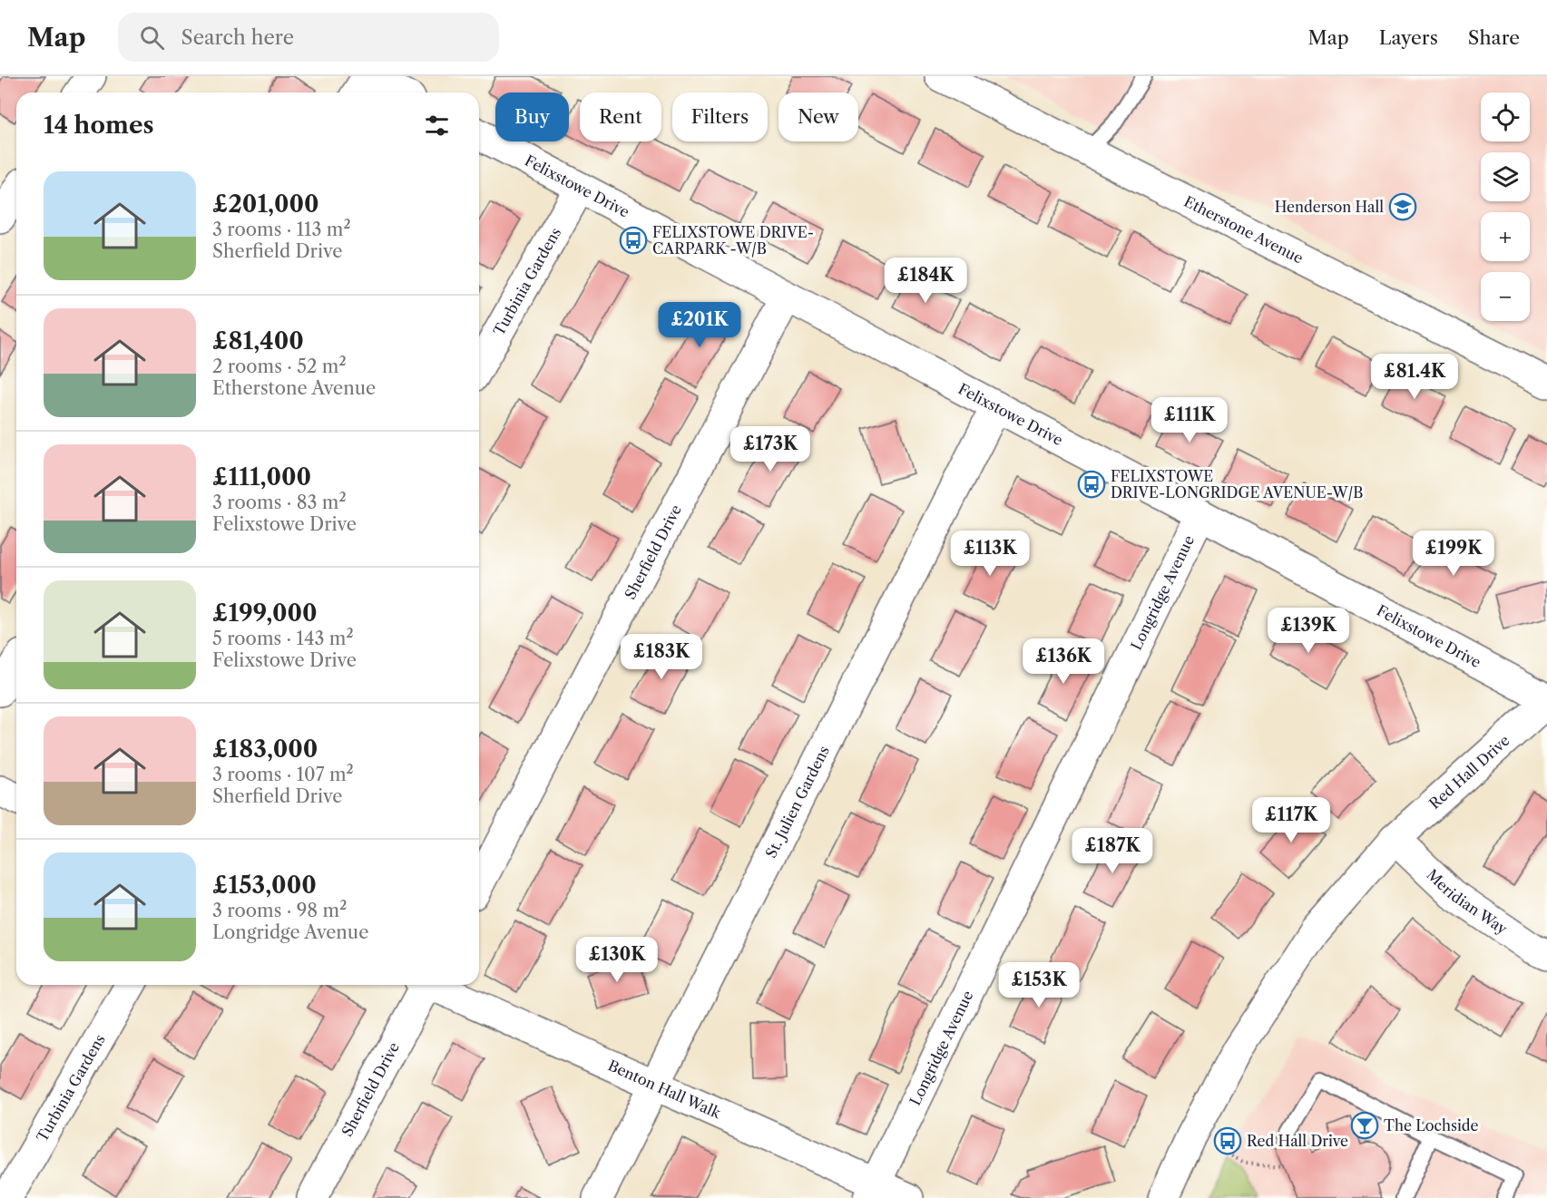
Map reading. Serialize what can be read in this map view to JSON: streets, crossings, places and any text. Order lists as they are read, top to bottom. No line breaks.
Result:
{"streets":{"street":["Felixstowe Drive","Etherstone Avenue","Turbinia Gardens","Sherfield Drive","Longridge Avenue","Red Hall Drive","St. Julien Gardens","Meridian Way","Benton Hall Walk"]},"crossings":[["Felixstowe Drive","Turbinia Gardens"],["Felixstowe Drive","Sherfield Drive"],["Felixstowe Drive","Longridge Avenue"],["Felixstowe Drive","Red Hall Drive"],["Felixstowe Drive","St. Julien Gardens"],["Longridge Avenue","Benton Hall Walk"],["Red Hall Drive","Meridian Way"],["St. Julien Gardens","Benton Hall Walk"]],"places":{"school or university":["Henderson Hall"],"bus stop":["FELIXSTOWE DRIVE- CARPARK -W/B","FELIXSTOWE DRIVE-LONGRIDGE AVENUE-W/B","Red Hall Drive"],"bar":["The Lochside"]},"page":{"header":"Map","search":"Search here","nav":["Map","Layers","Share"],"map_buttons":["+","−"],"chip":["Buy","Rent","Filters","New"],"heading":"14 homes","list":[{"name":"£201,000","note":"3 rooms · 113 m² · Sherfield Drive"},{"name":"£81,400","note":"2 rooms · 52 m² · Etherstone Avenue"},{"name":"£111,000","note":"3 rooms · 83 m² · Felixstowe Drive"},{"name":"£199,000","note":"5 rooms · 143 m² · Felixstowe Drive"},{"name":"£183,000","note":"3 rooms · 107 m² · Sherfield Drive"},{"name":"£153,000","note":"3 rooms · 98 m² · Longridge Avenue"}],"price":["£184K","£201K","£81.4K","£111K","£173K","£113K","£199K","£139K","£183K","£136K","£117K","£187K","£130K","£153K"]}}
